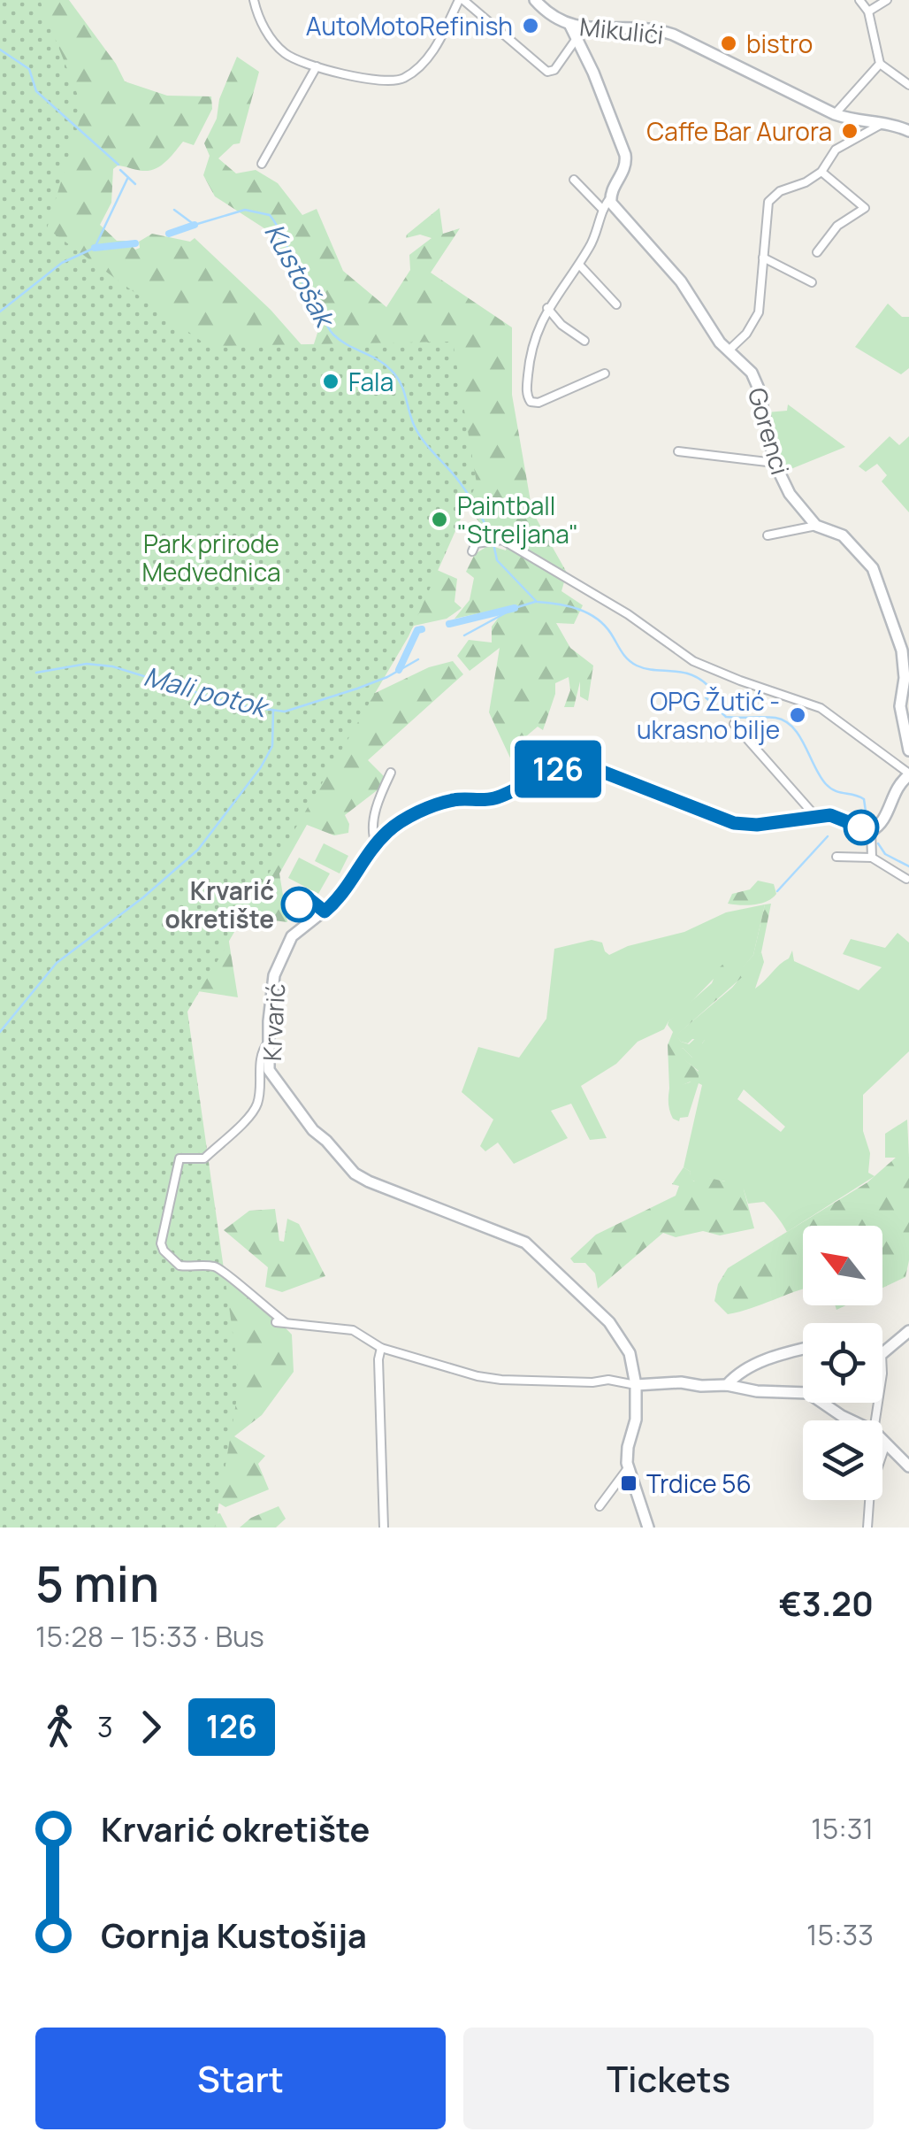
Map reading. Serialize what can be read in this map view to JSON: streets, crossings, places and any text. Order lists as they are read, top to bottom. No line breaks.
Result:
{"streets":{"street":["Mikulići","Gorenci","Krvarić"]},"water":["Kustošak","Mali potok"],"parks":["Park prirode Medvednica"],"places":{"other":["AutoMotoRefinish","bistro","Caffe Bar Aurora","Fala","Paintball \"Streljana\"","OPG Žutić - ukrasno bilje","Krvarić okretište"],"transit":["Trdice 56"]},"lines":["bus line 126"],"north":"top left","page":{"on_map":"126","heading":["5 min","15:28 – 15:33 · Bus","€3.20"],"legs":["3","126"],"list":[{"name":"Krvarić okretište","value":"15:31"},{"name":"Gornja Kustošija","value":"15:33"}],"buttons":["Start","Tickets"]}}
